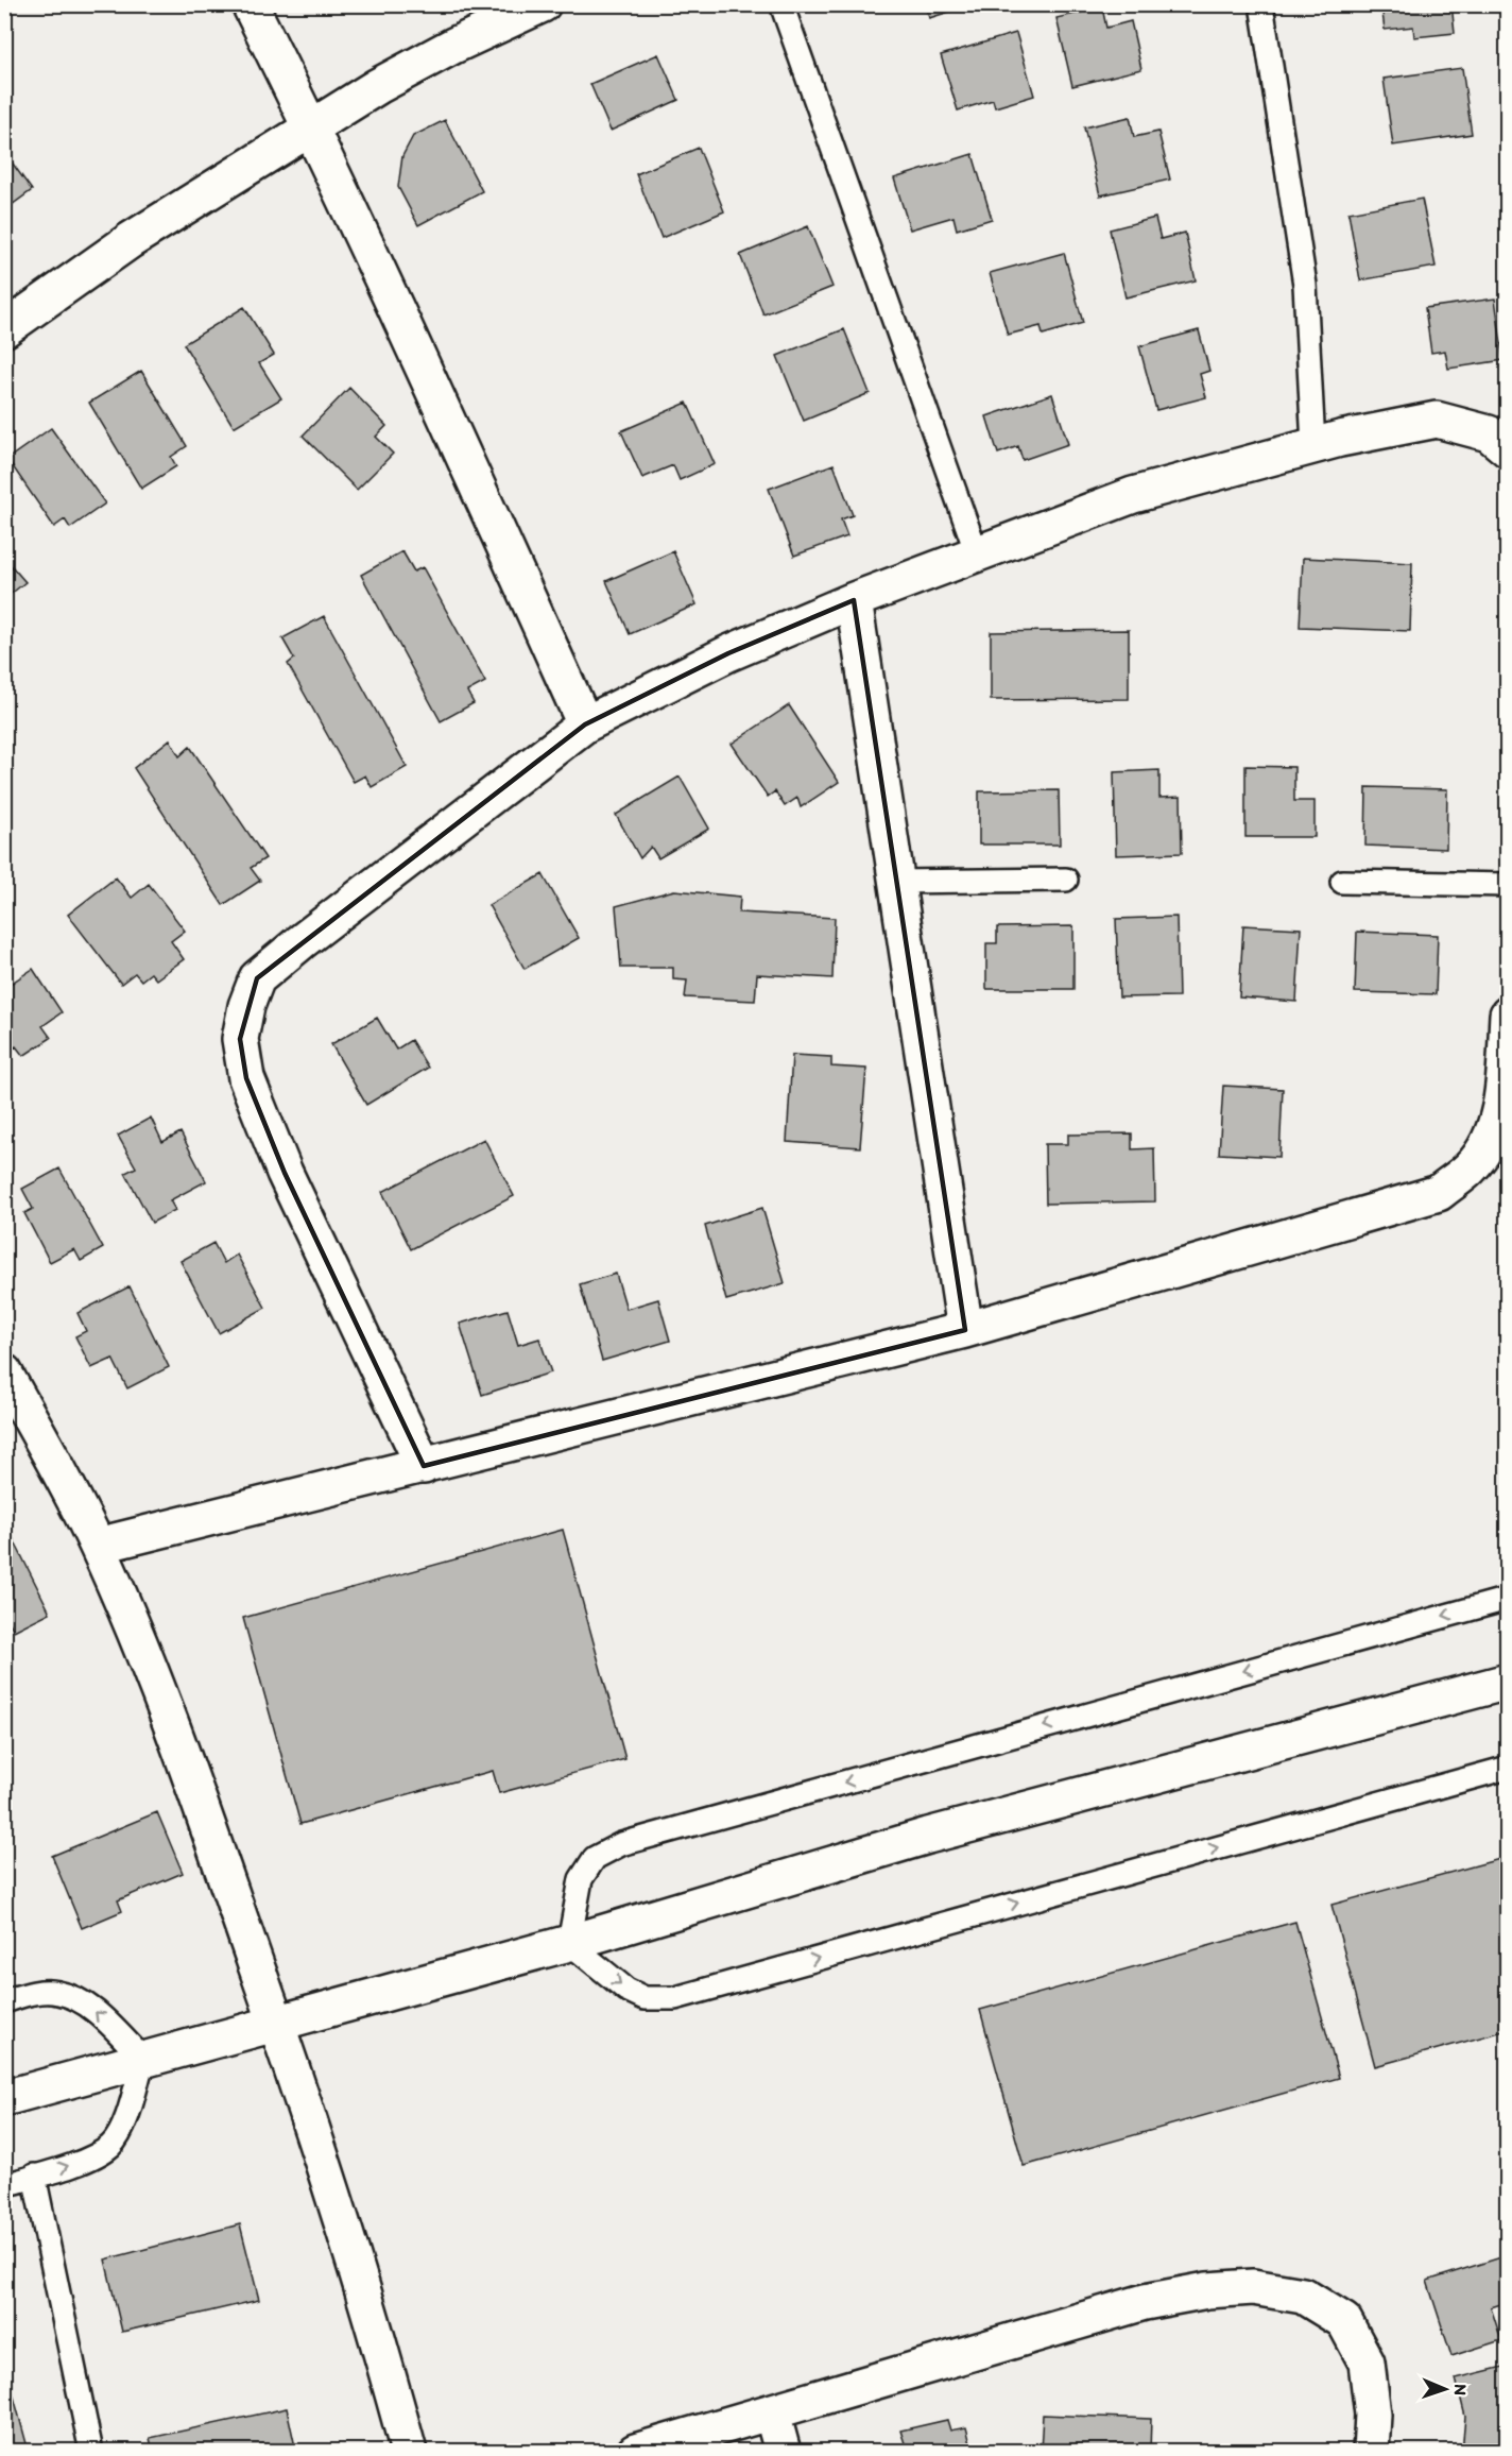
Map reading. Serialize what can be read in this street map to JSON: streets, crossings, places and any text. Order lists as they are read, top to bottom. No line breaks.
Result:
{"north":"right"}
